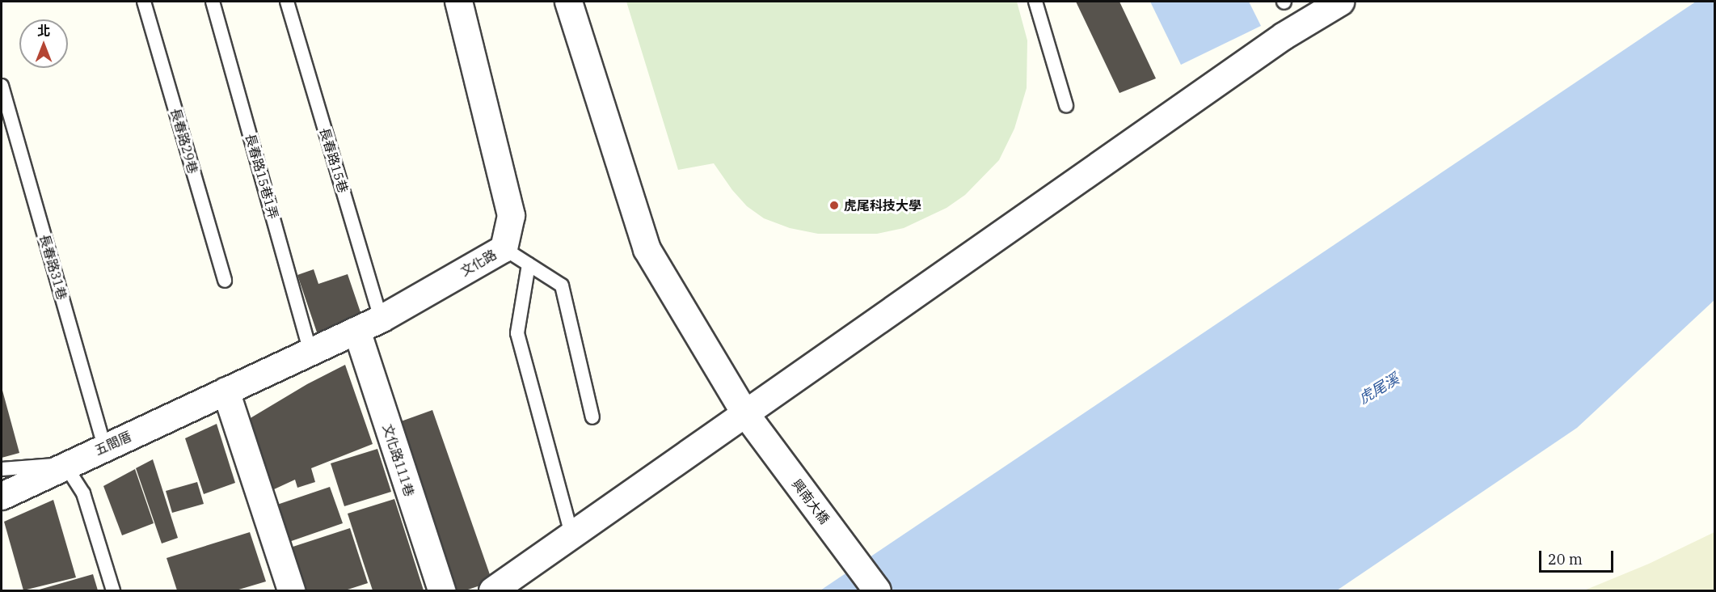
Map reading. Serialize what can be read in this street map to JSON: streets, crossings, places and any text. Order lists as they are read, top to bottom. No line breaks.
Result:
{"streets":{"street":["文化路","五間厝","文化路111巷","興南大橋"],"lane":["長春路29巷","長春路15巷","長春路15巷1弄","長春路31巷"]},"crossings":[["長春路15巷","文化路"],["長春路15巷1弄","文化路"],["文化路","五間厝"],["文化路","文化路111巷"],["長春路31巷","五間厝"]],"water":["虎尾溪"],"places":["虎尾科技大學"],"scale_bar":"20 m","north":"top"}
